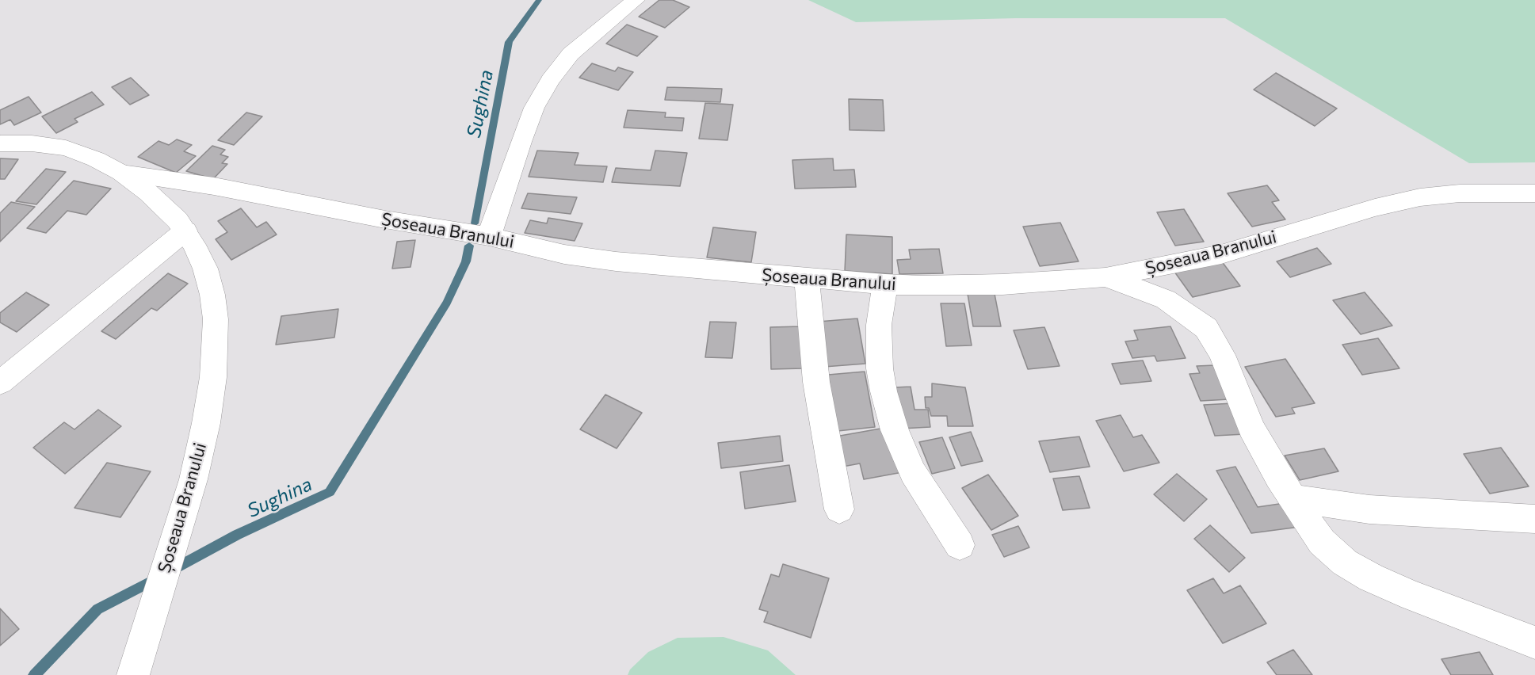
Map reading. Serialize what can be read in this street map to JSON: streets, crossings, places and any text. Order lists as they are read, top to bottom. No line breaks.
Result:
{"streets":{"street":["Șoseaua Branului"]},"water":["Sughina"]}
